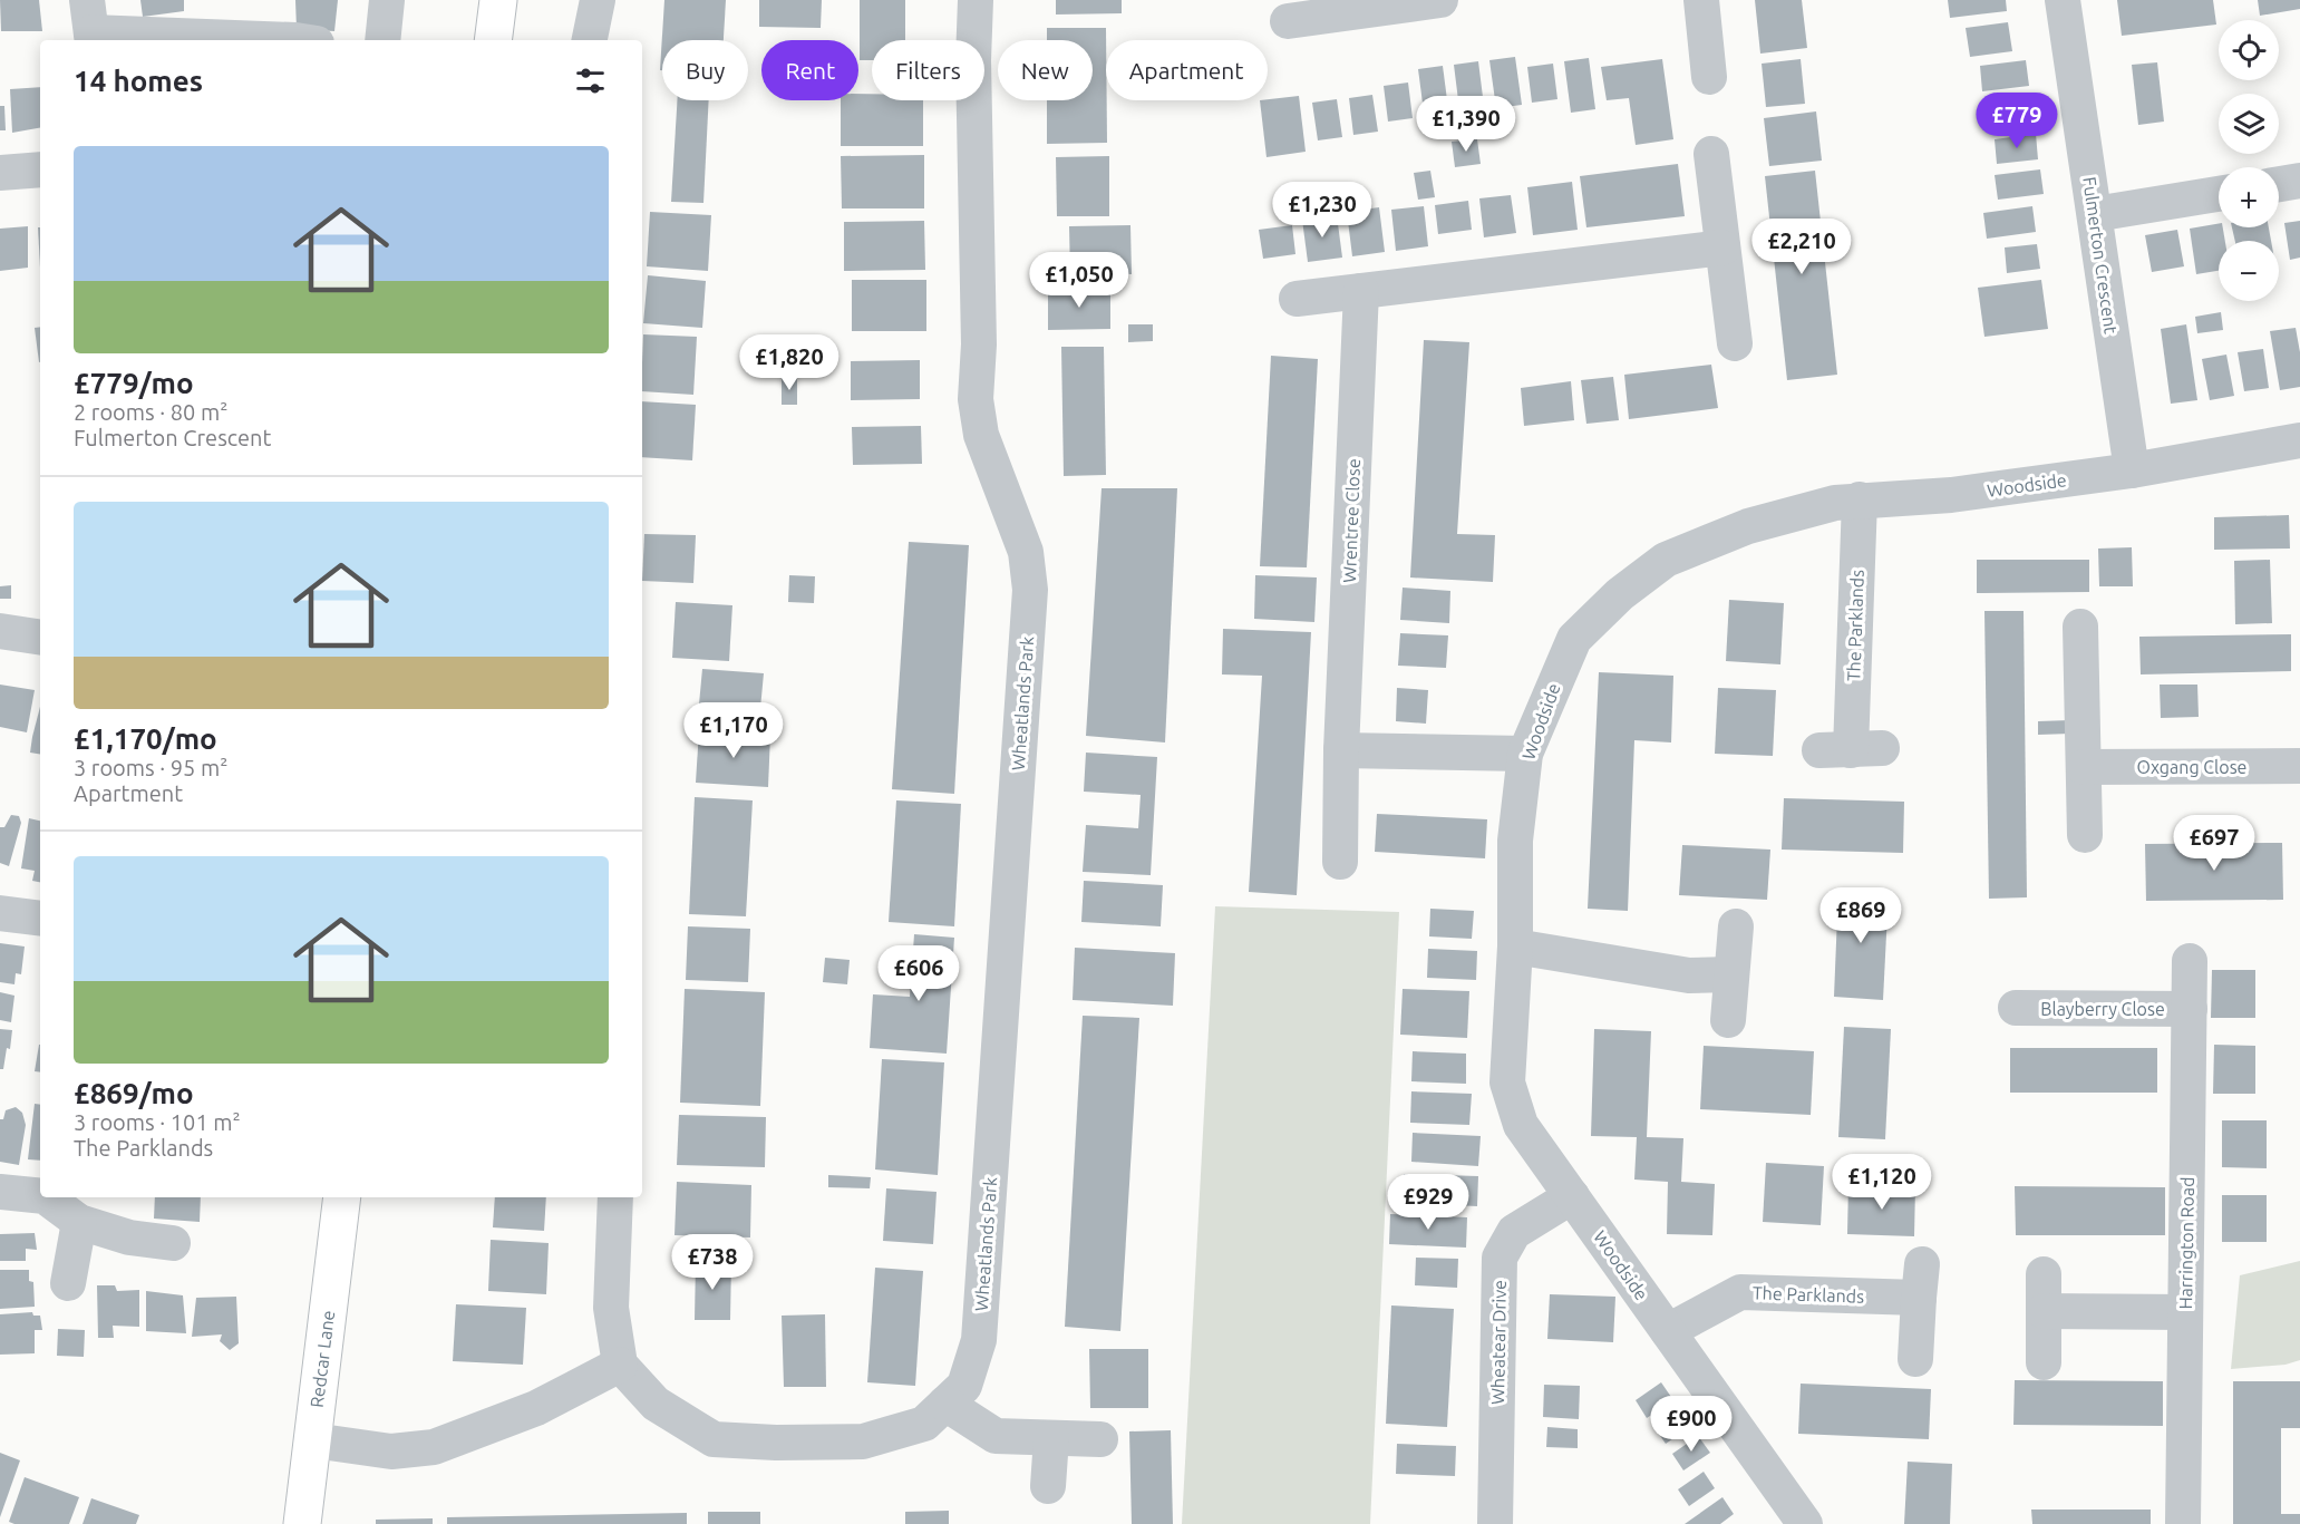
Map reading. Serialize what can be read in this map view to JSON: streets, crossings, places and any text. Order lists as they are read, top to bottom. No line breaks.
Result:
{"streets":{"main road":["Redcar Lane"],"street":["Fulmerton Crescent","Woodside","Wrentree Close","The Parklands","Wheatlands Park","Oxgang Close","Blayberry Close","Harrington Road","Wheatear Drive"]},"crossings":[["Fulmerton Crescent","Woodside"],["Woodside","The Parklands"],["Woodside","Wheatear Drive"],["Blayberry Close","Harrington Road"]],"page":{"map_buttons":["+","−"],"chip":["Buy","Rent","Filters","New","Apartment"],"heading":"14 homes","price":["£779","£1,390","£1,230","£2,210","£1,050","£1,820","£1,170","£697","£869","£606","£1,120","£929","£738","£900"],"list":[{"name":"£779/mo","note":"2 rooms · 80 m² · Fulmerton Crescent"},{"name":"£1,170/mo","note":"3 rooms · 95 m² · Apartment"},{"name":"£869/mo","note":"3 rooms · 101 m² · The Parklands"}]}}
